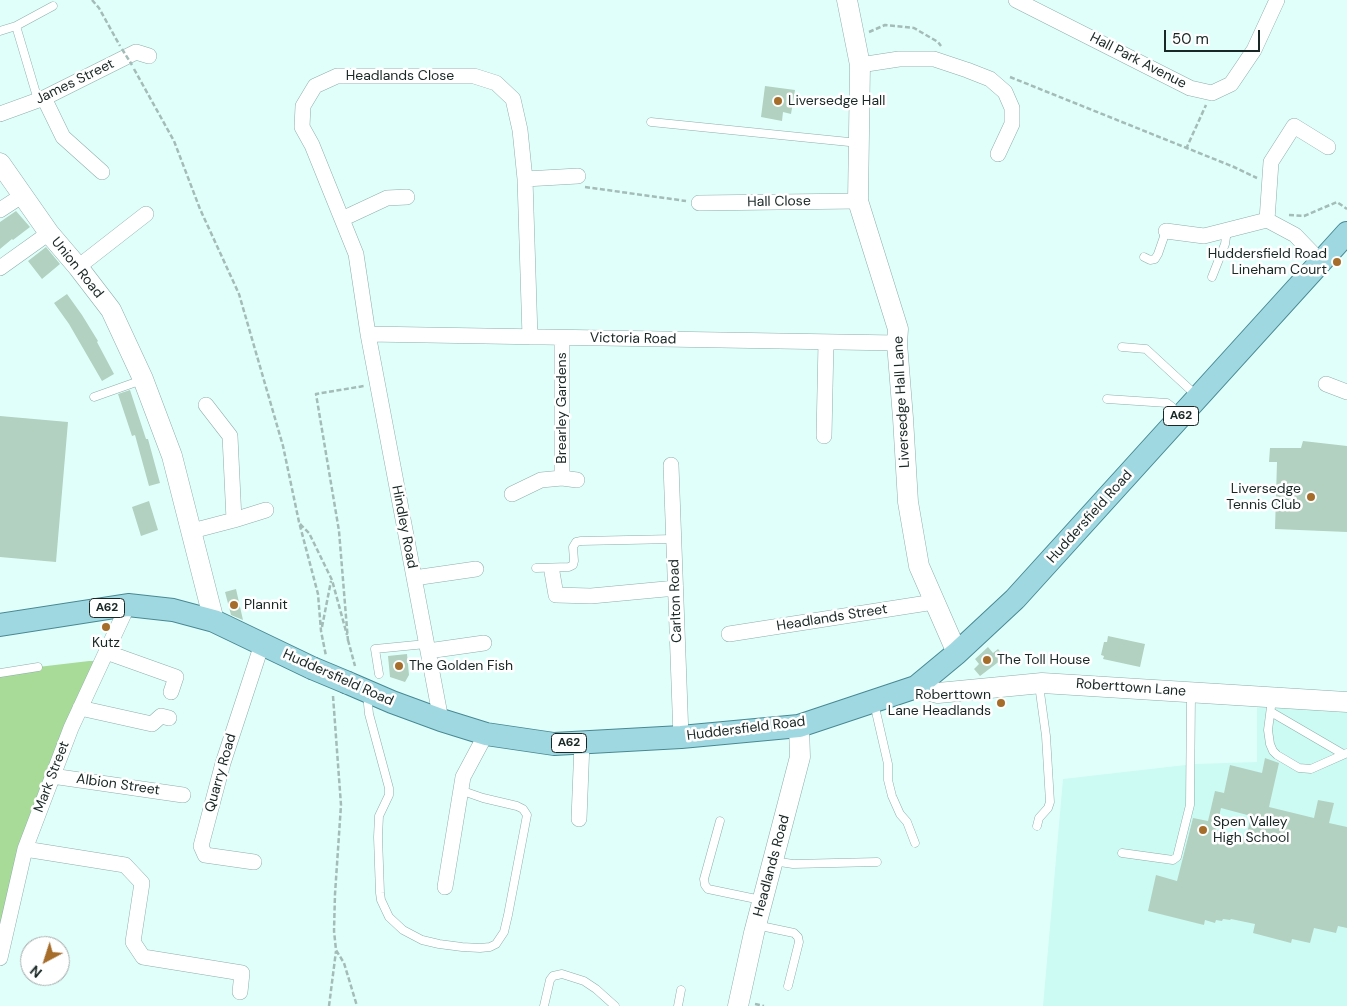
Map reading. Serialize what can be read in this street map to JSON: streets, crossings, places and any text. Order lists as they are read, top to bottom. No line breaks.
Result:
{"streets":{"main road":["A62","Huddersfield Road"],"street":["Hall Park Avenue","Headlands Close","James Street","Hall Close","Union Road","Victoria Road","Liversedge Hall Lane","Brearley Gardens","Hindley Road","Carlton Road","Headlands Street","Roberttown Lane","Quarry Road","Mark Street","Albion Street","Headlands Road"]},"crossings":[["Headlands Close","Victoria Road"],["Headlands Close","Hindley Road"],["Hall Close","Liversedge Hall Lane"],["Union Road","Huddersfield Road"],["Victoria Road","Liversedge Hall Lane"],["Victoria Road","Brearley Gardens"],["Victoria Road","Hindley Road"],["Liversedge Hall Lane","Huddersfield Road"],["Liversedge Hall Lane","Headlands Street"],["Huddersfield Road","Hindley Road"],["Huddersfield Road","Carlton Road"],["Huddersfield Road","Roberttown Lane"],["Huddersfield Road","Quarry Road"],["Huddersfield Road","Mark Street"],["Huddersfield Road","Headlands Road"],["Mark Street","Albion Street"]],"places":["Liversedge Hall","Huddersfield Road Lineham Court","Liversedge Tennis Club","Plannit","Kutz","The Toll House","The Golden Fish","Roberttown Lane Headlands","Spen Valley High School"],"scale_bar":"50 m","north":"bottom left"}
